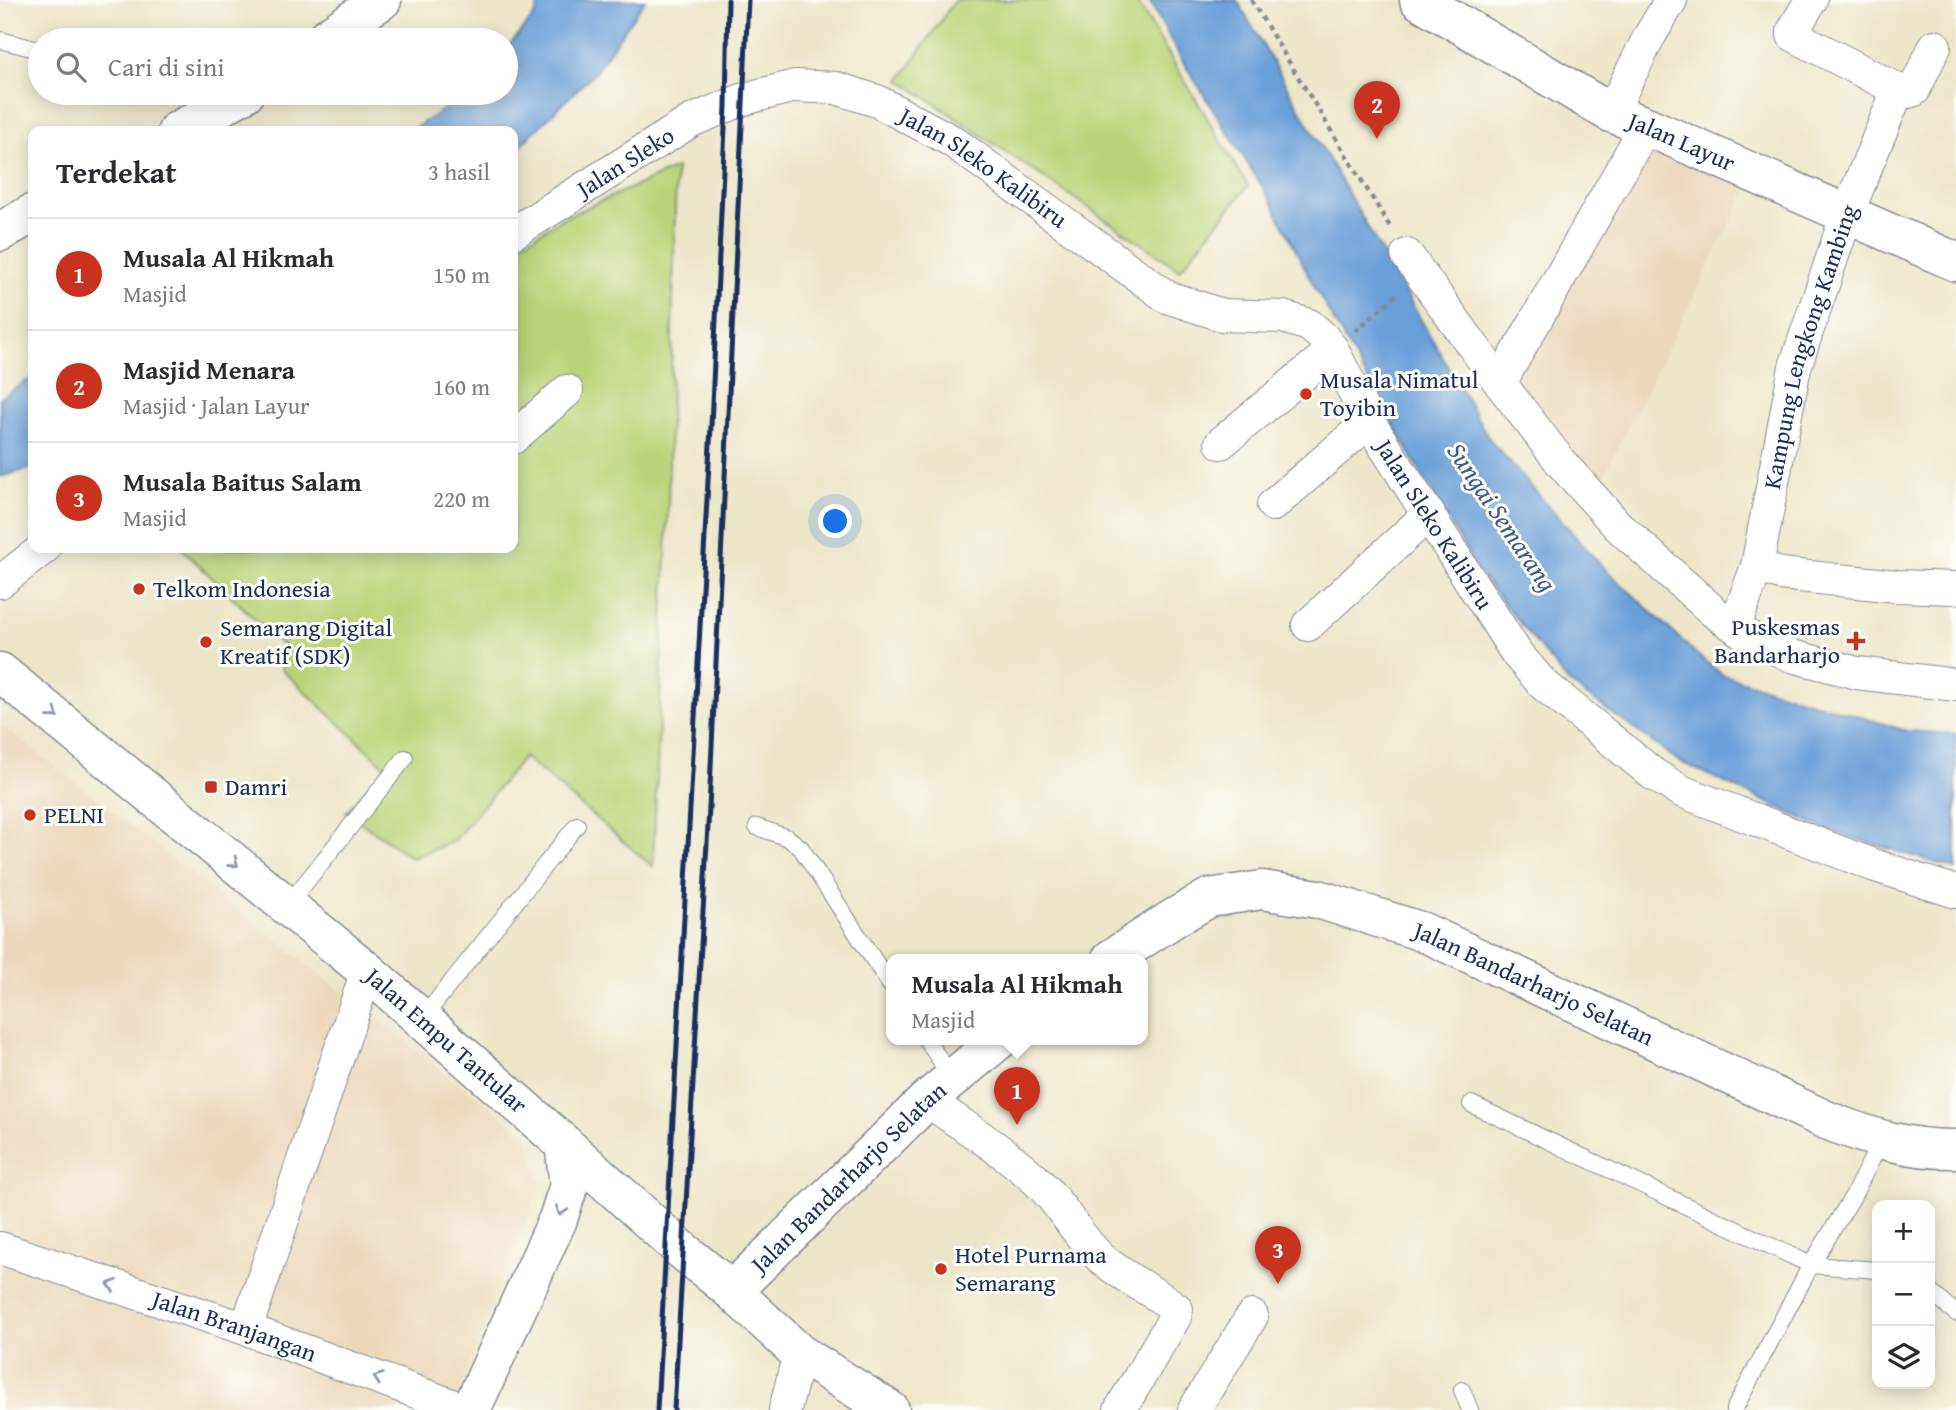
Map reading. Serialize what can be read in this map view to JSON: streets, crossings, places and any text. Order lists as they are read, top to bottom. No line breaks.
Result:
{"streets":{"street":["Jalan Layur","Jalan Sleko","Jalan Sleko Kalibiru","Kampung Lengkong Kambing","Jalan Bandarharjo Selatan","Jalan Empu Tantular","Jalan Branjangan"]},"crossings":[["Jalan Layur","Kampung Lengkong Kambing"],["Jalan Sleko","Jalan Sleko Kalibiru"],["Jalan Bandarharjo Selatan","Jalan Empu Tantular"]],"one_way":["Jalan Branjangan"],"water":["Sungai Semarang"],"places":{"other":["Musala Nimatul Toyibin","Telkom Indonesia","Semarang Digital Kreatif (SDK)","PELNI","Hotel Purnama Semarang"],"health":["Puskesmas Bandarharjo"],"transit":["Damri"]},"page":{"search":"Cari di sini","pins":["2","1","3"],"heading":["Terdekat","3 hasil"],"list":[{"mark":"1","name":"Musala Al Hikmah","note":"Masjid","value":"150 m"},{"mark":"2","name":"Masjid Menara","note":"Masjid · Jalan Layur","value":"160 m"},{"mark":"3","name":"Musala Baitus Salam","note":"Masjid","value":"220 m"}],"popup":["Musala Al Hikmah","Masjid"],"map_buttons":["+","−"]}}
